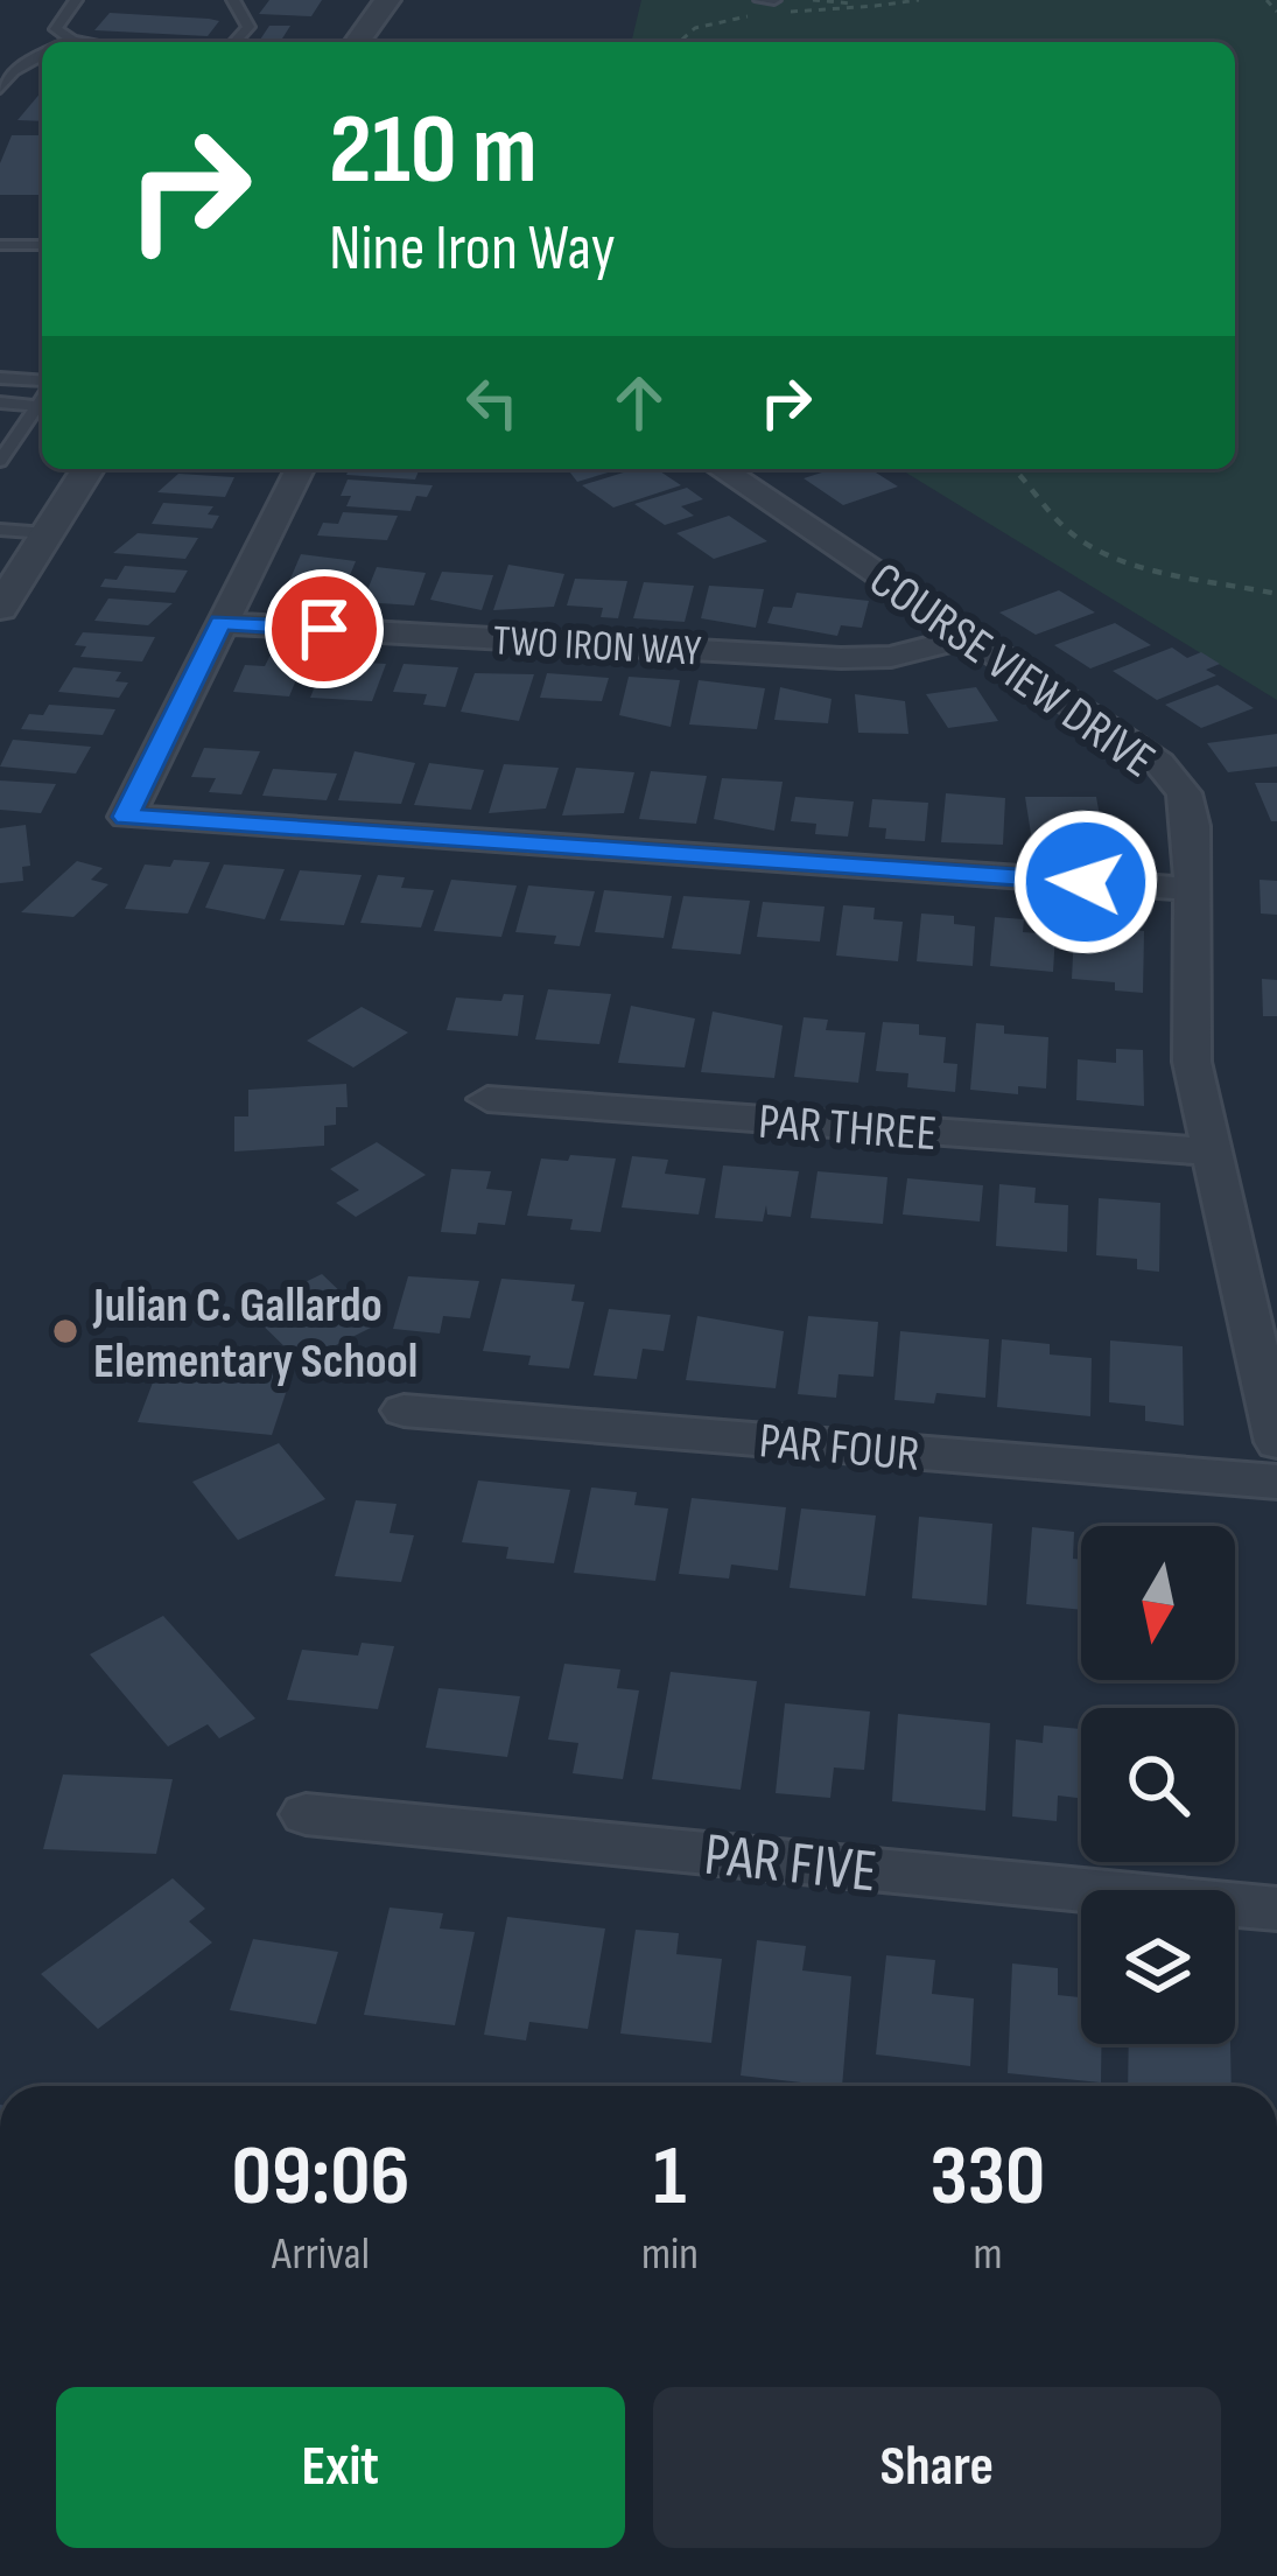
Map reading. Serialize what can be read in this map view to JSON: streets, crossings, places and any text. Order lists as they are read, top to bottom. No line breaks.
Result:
{"streets":{"street":["TWO IRON WAY","COURSE VIEW DRIVE","PAR THREE","PAR FOUR","PAR FIVE"]},"crossings":[["TWO IRON WAY","COURSE VIEW DRIVE"],["COURSE VIEW DRIVE","PAR THREE"]],"places":["Julian C. Gallardo Elementary School"],"north":"bottom","page":{"turn":["210 m","Nine Iron Way"],"eta":["09:06","Arrival","1","min","330","m"],"buttons":["Exit","Share"]}}
